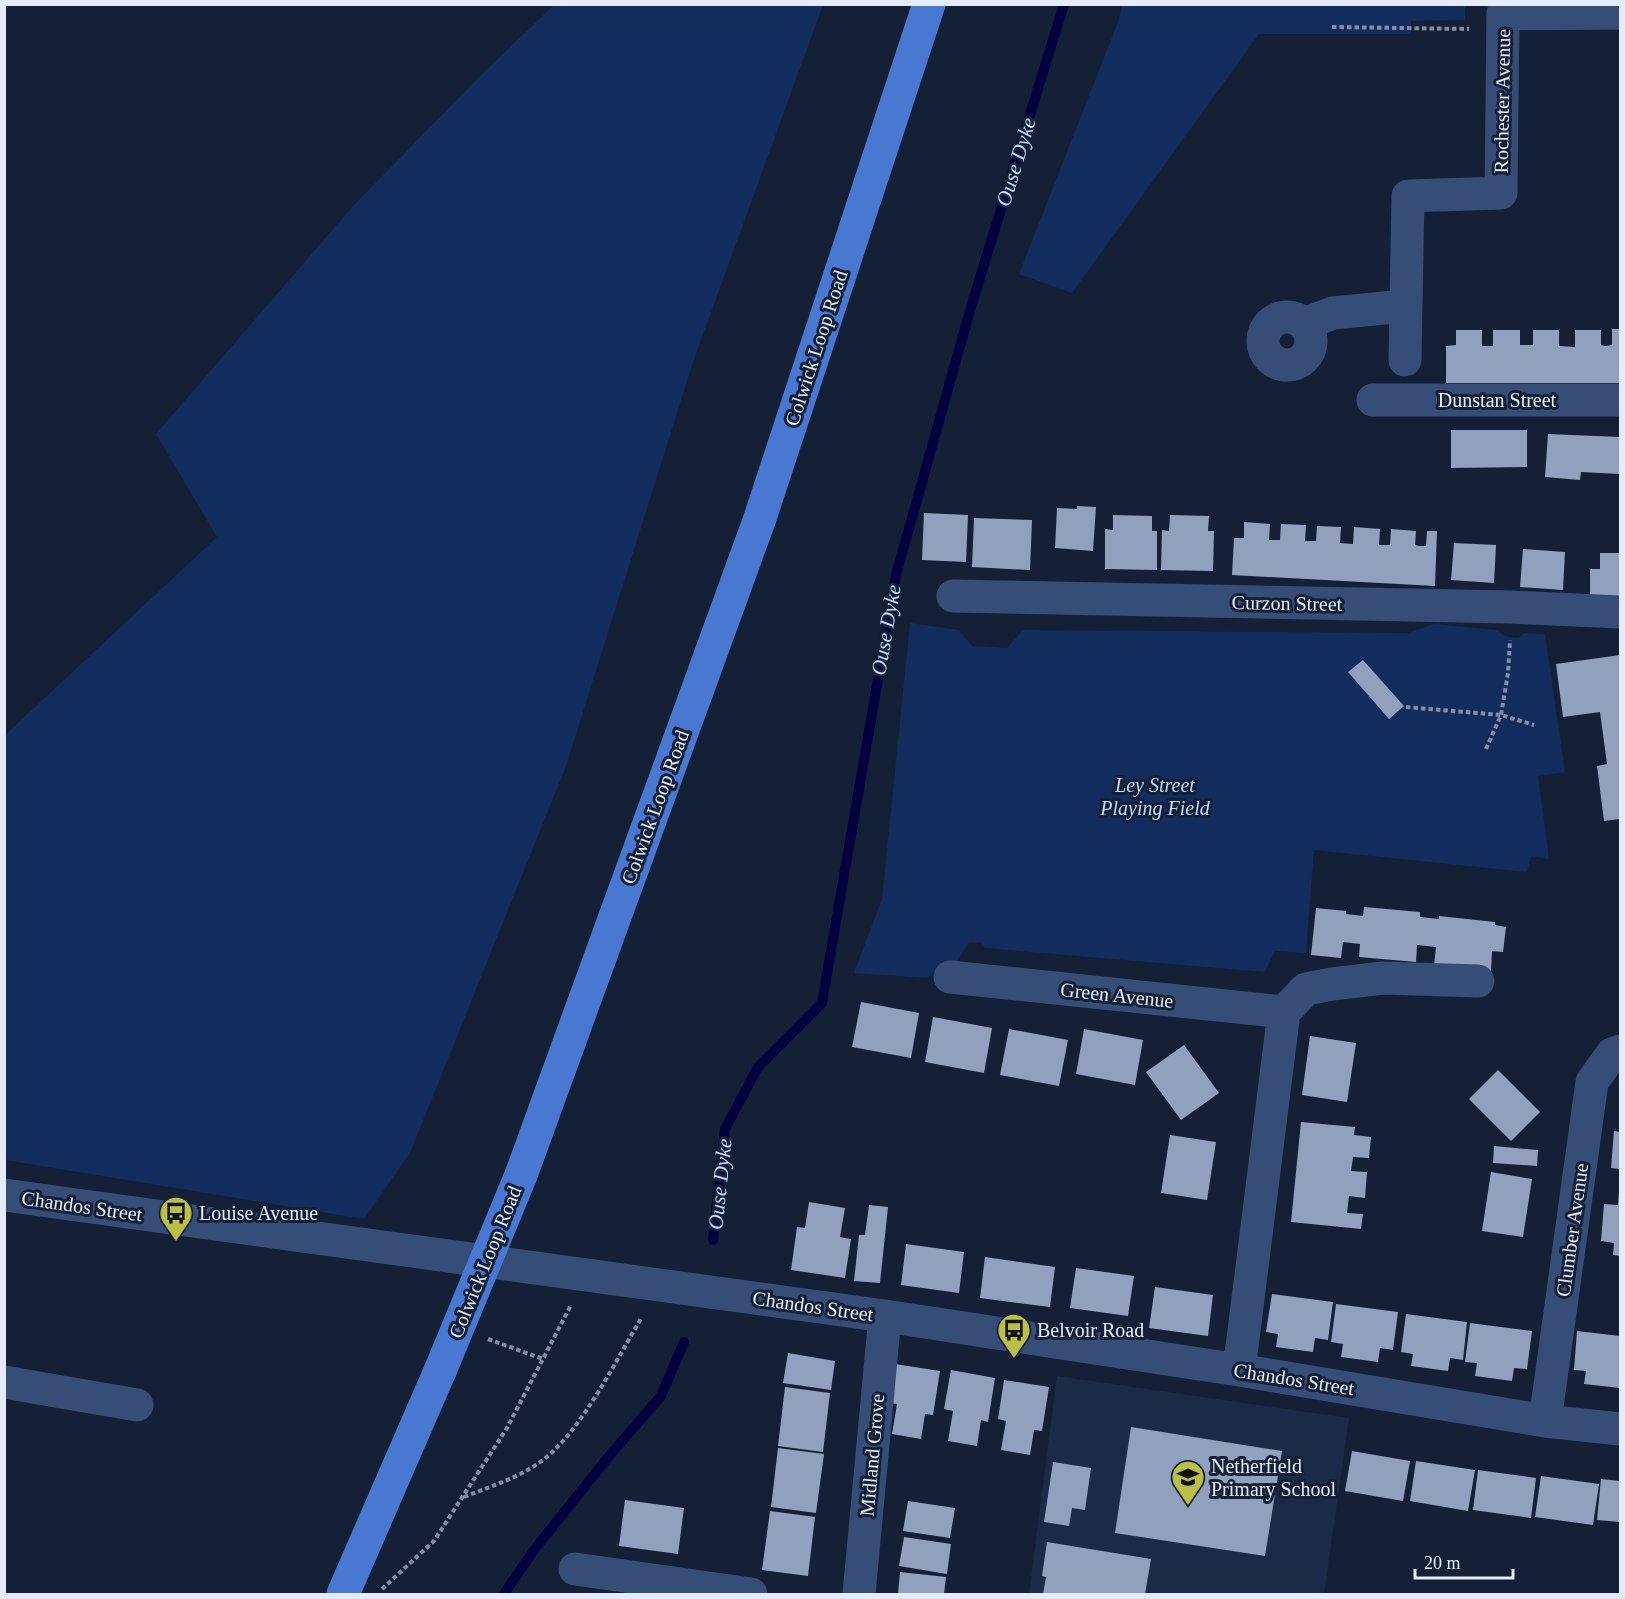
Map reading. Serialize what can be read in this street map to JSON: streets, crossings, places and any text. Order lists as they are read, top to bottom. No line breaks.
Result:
{"streets":{"main road":["Colwick Loop Road"],"street":["Rochester Avenue","Dunstan Street","Curzon Street","Green Avenue","Chandos Street","Clumber Avenue","Midland Grove"]},"crossings":[["Chandos Street","Clumber Avenue"],["Chandos Street","Midland Grove"]],"water":["Ouse Dyke"],"parks":["Ley Street Playing Field"],"places":{"bus stop":["Louise Avenue","Belvoir Road"],"school or university":["Netherfield Primary School"]},"scale_bar":"20 m"}
